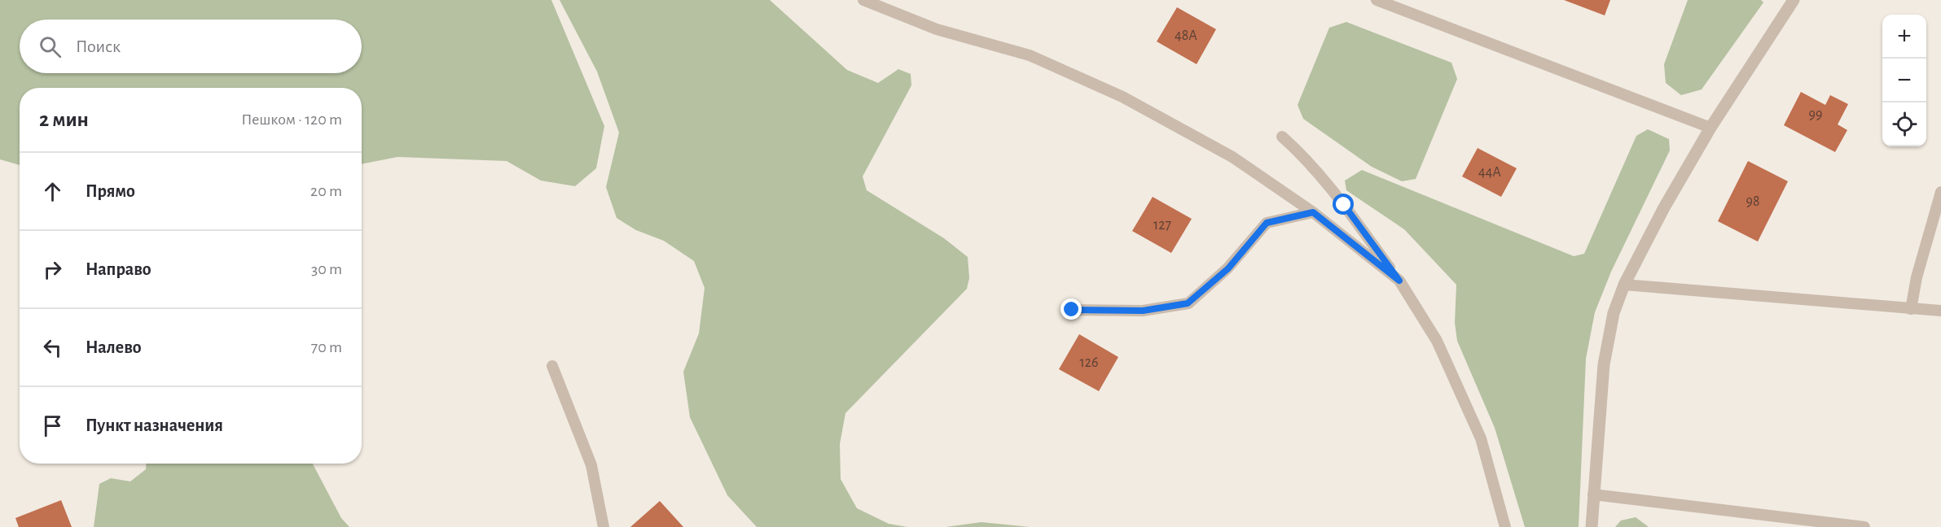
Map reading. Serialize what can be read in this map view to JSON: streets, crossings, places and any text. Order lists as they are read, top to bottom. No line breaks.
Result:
{"house_numbers":["48А","99","44А","98","127","126"],"page":{"map_buttons":["+","−"],"search":"Поиск","heading":["2 мин","Пешком · 120 m"],"list":[["Прямо","20 m"],["Направо","30 m"],["Налево","70 m"],"Пункт назначения"]}}
